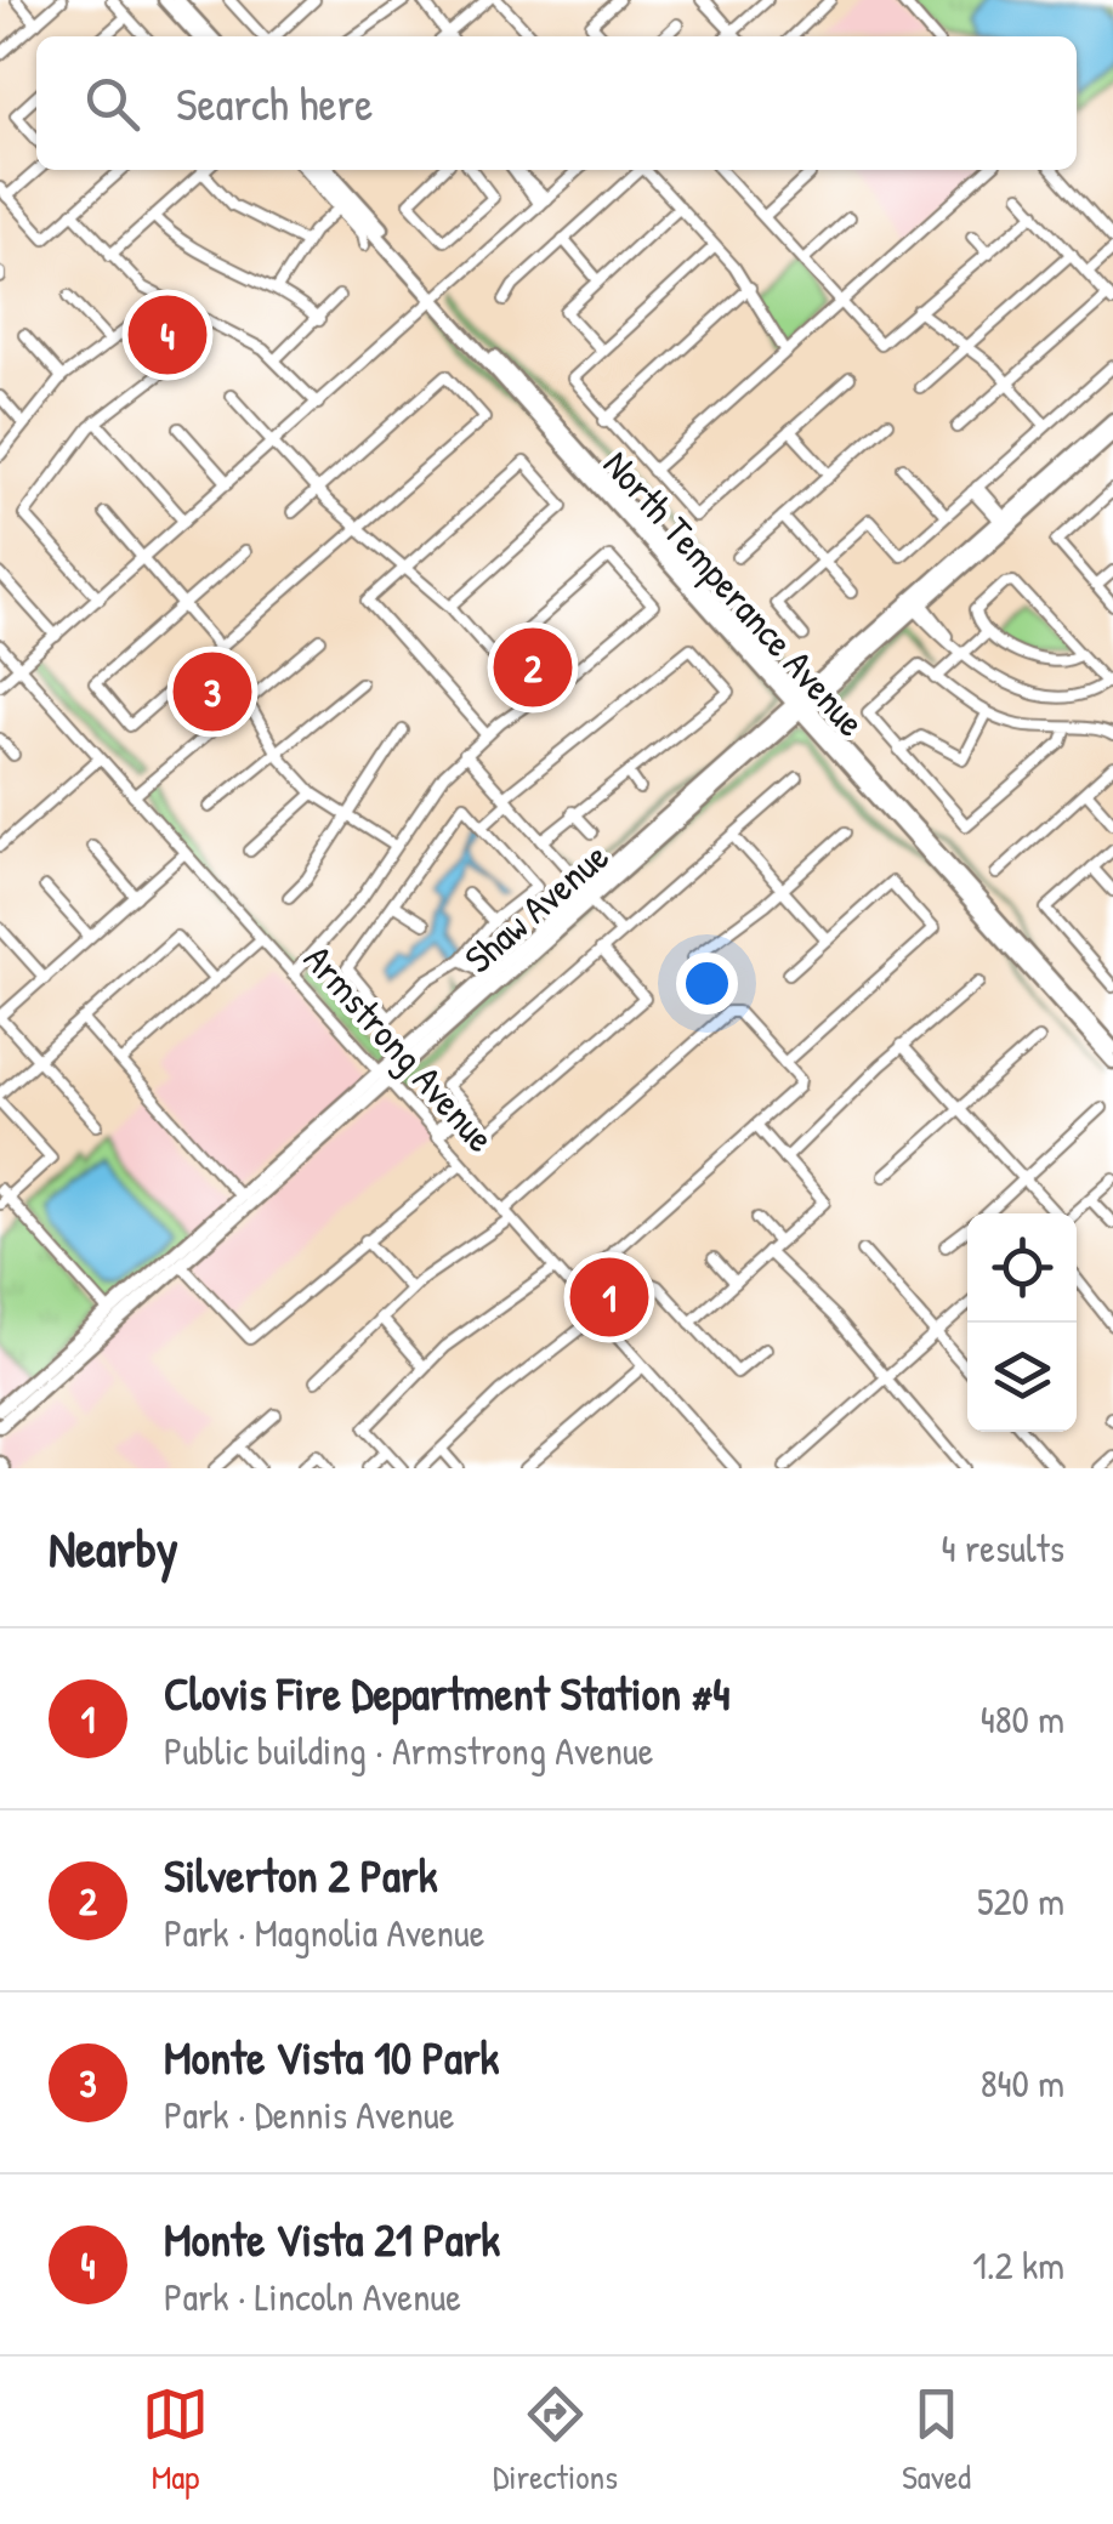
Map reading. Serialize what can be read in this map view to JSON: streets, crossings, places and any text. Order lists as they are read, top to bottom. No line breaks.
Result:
{"streets":{"main road":["North Temperance Avenue","Shaw Avenue"],"street":["Armstrong Avenue"]},"crossings":[["North Temperance Avenue","Shaw Avenue"],["Shaw Avenue","Armstrong Avenue"]],"page":{"search":"Search here","pins":["4","2","3","1"],"heading":["Nearby","4 results"],"list":[{"mark":"1","name":"Clovis Fire Department Station #4","note":"Public building · Armstrong Avenue","value":"480 m"},{"mark":"2","name":"Silverton 2 Park","note":"Park · Magnolia Avenue","value":"520 m"},{"mark":"3","name":"Monte Vista 10 Park","note":"Park · Dennis Avenue","value":"840 m"},{"mark":"4","name":"Monte Vista 21 Park","note":"Park · Lincoln Avenue","value":"1.2 km"}],"nav":["Map","Directions","Saved"]}}
